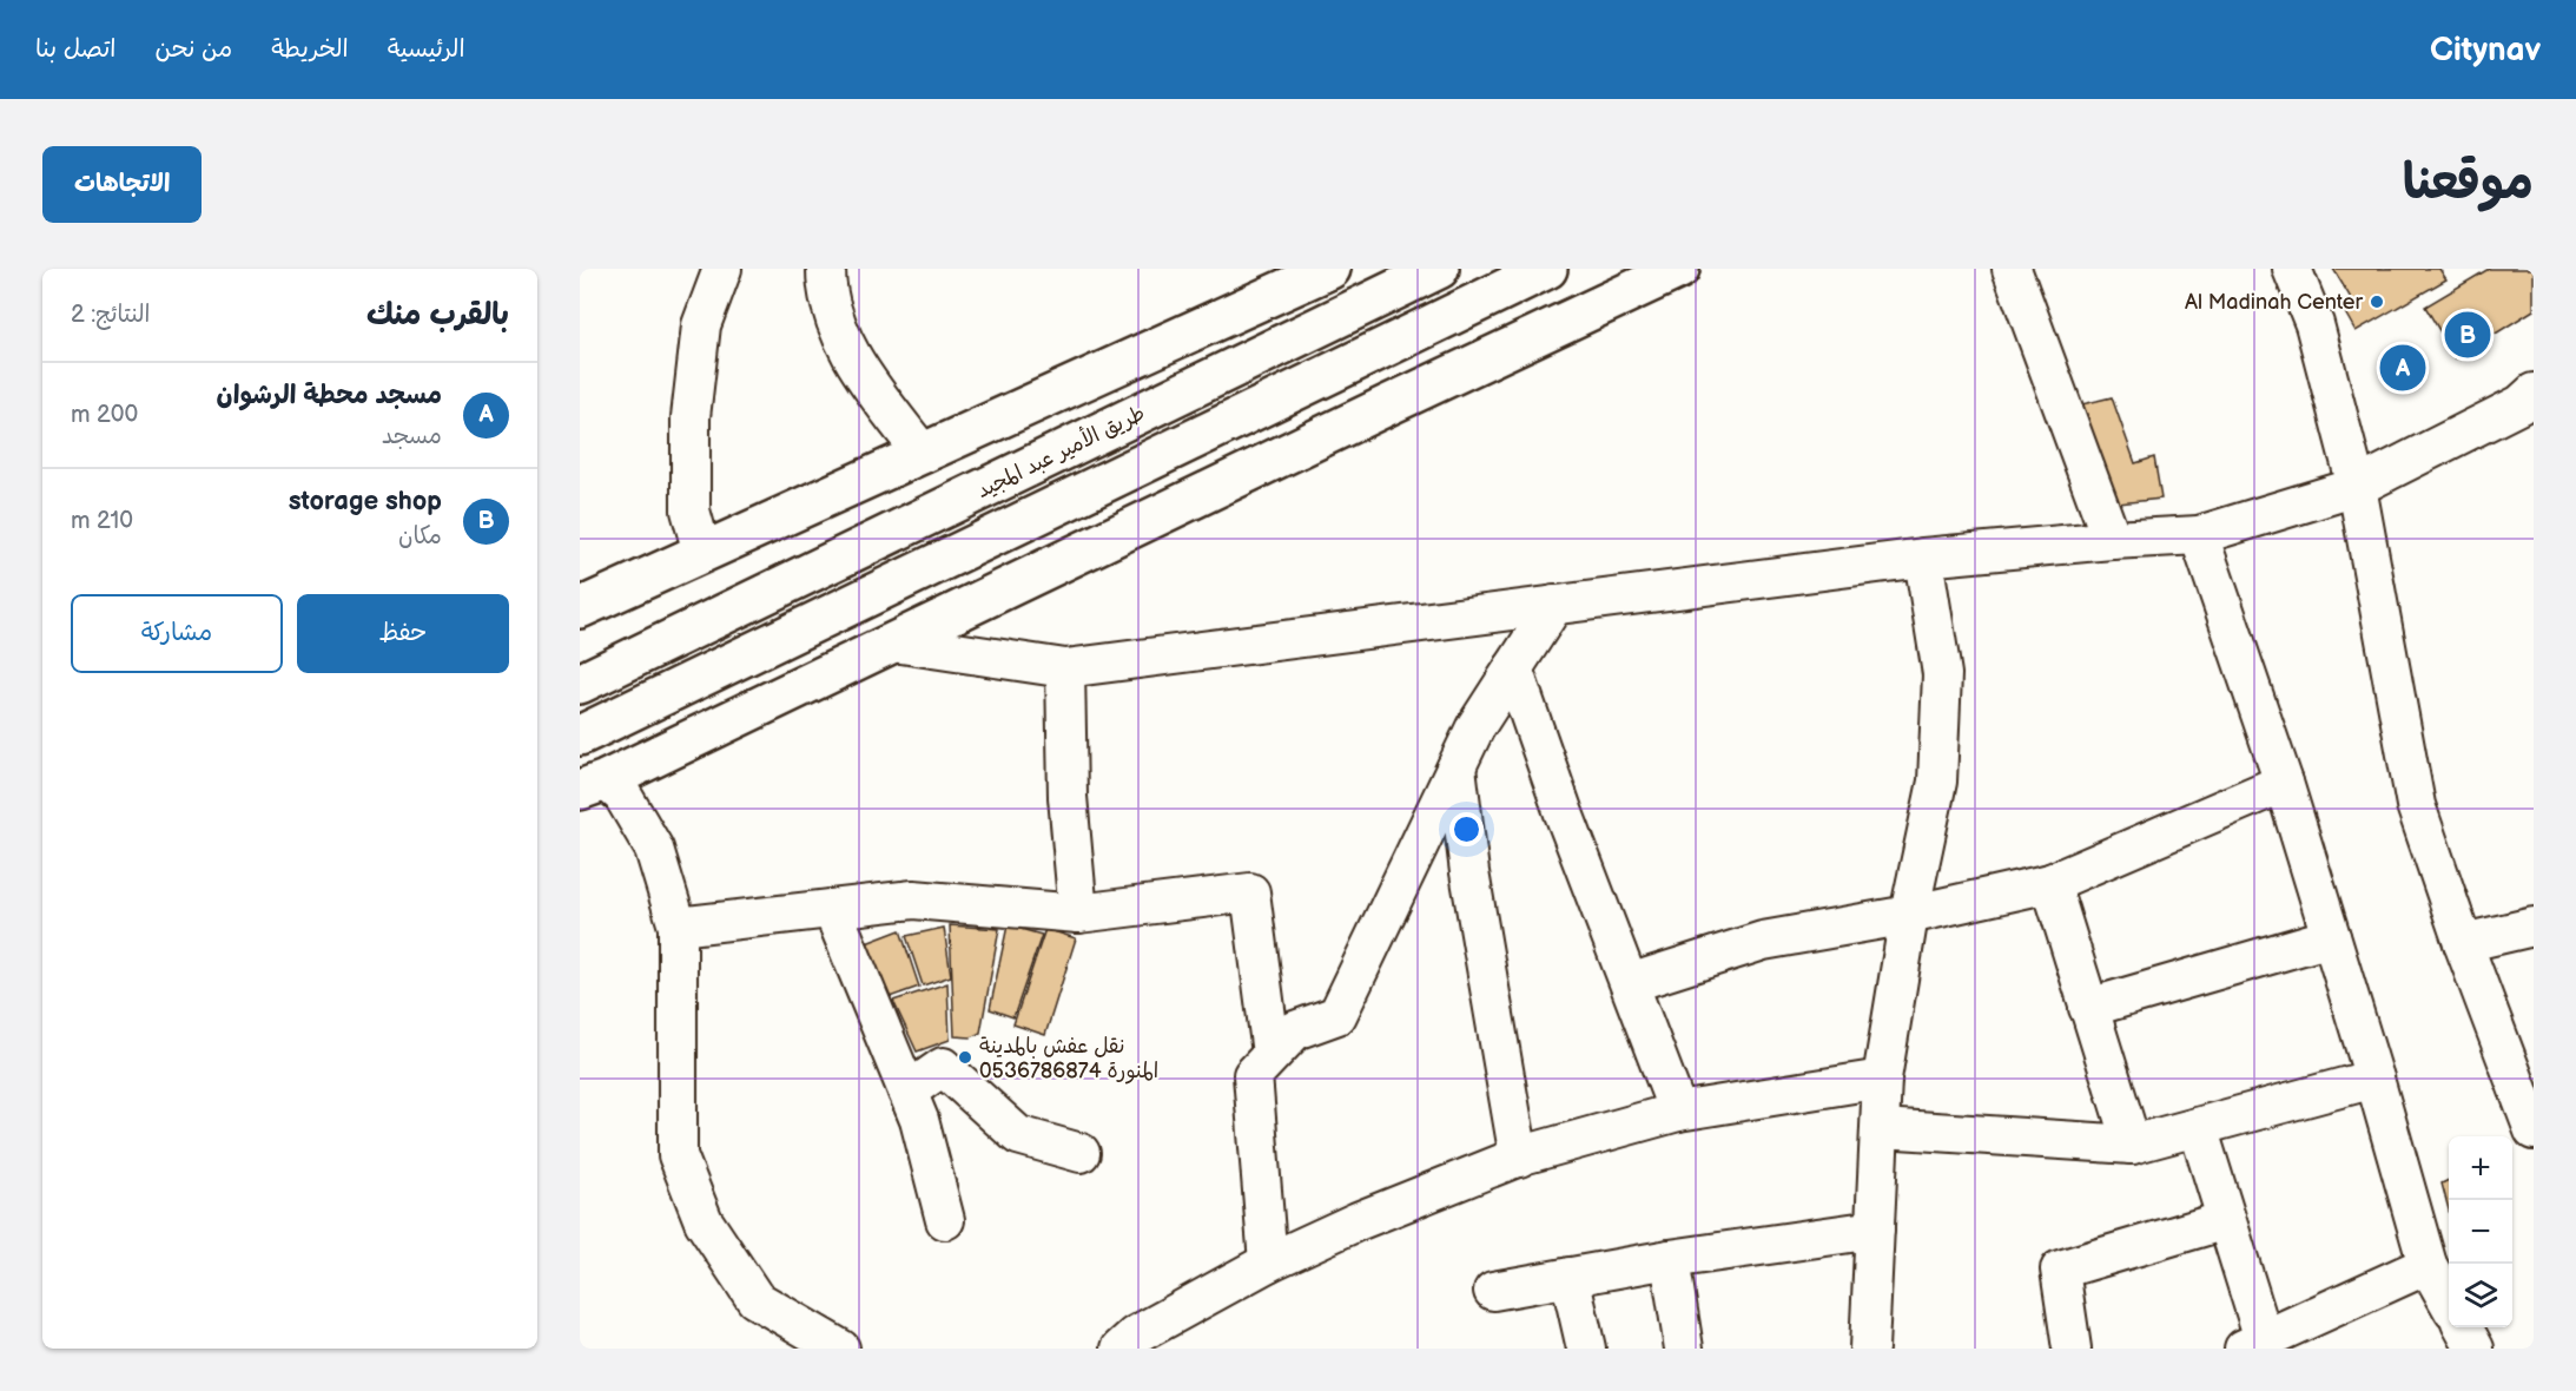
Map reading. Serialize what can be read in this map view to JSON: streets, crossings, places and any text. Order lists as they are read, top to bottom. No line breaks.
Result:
{"streets":{"main road":["طريق الأمير عبد المجيد"]},"places":["Al Madinah Center","نقل عفش بالمدينة المنورة 0536786874"],"page":{"header":"Citynav","nav":["الرئيسية","الخريطة","من نحن","اتصل بنا"],"title":"موقعنا","buttons":["الاتجاهات",["حفظ","مشاركة"]],"heading":["بالقرب منك","النتائج: 2"],"pins":["B","A"],"list":[{"mark":"A","name":"مسجد محطة الرشوان","note":"مسجد","value":"200 m"},{"mark":"B","name":"storage shop","note":"مكان","value":"210 m"}],"map_buttons":["+","−"]}}
